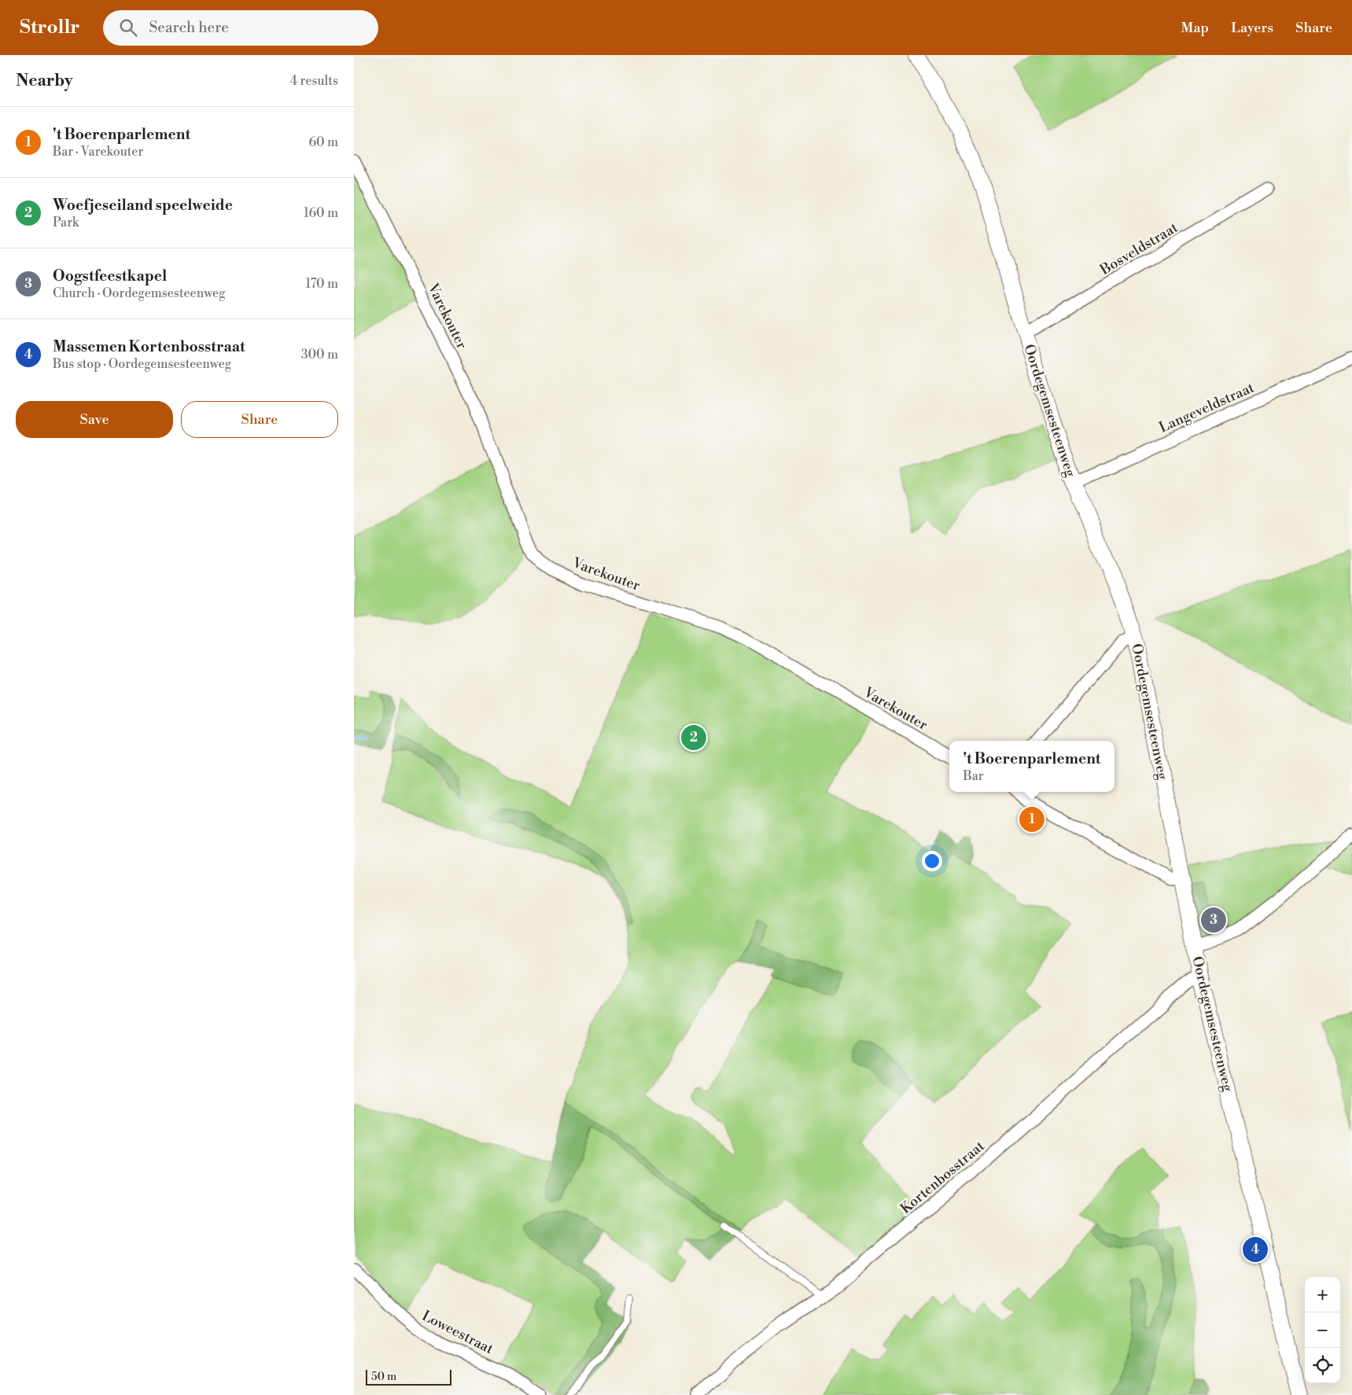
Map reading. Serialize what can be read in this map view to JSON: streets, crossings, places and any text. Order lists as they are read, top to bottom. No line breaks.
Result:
{"streets":{"street":["Bosveldstraat","Varekouter","Langeveldstraat","Oordegemsesteenweg","Kortenbosstraat","Loweestraat"]},"crossings":[["Bosveldstraat","Oordegemsesteenweg"],["Langeveldstraat","Oordegemsesteenweg"],["Oordegemsesteenweg","Kortenbosstraat"]],"scale_bar":"50 m","page":{"header":"Strollr","search":"Search here","nav":["Map","Layers","Share"],"heading":["Nearby","4 results"],"list":[{"mark":"1","name":"'t Boerenparlement","note":"Bar · Varekouter","value":"60 m"},{"mark":"2","name":"Woefjeseiland speelweide","note":"Park","value":"160 m"},{"mark":"3","name":"Oogstfeestkapel","note":"Church · Oordegemsesteenweg","value":"170 m"},{"mark":"4","name":"Massemen Kortenbosstraat","note":"Bus stop · Oordegemsesteenweg","value":"300 m"}],"buttons":["Save","Share"],"pins":["2","1","3","4"],"popup":["'t Boerenparlement","Bar"],"map_buttons":["+","−"],"scale":"50 m"}}
